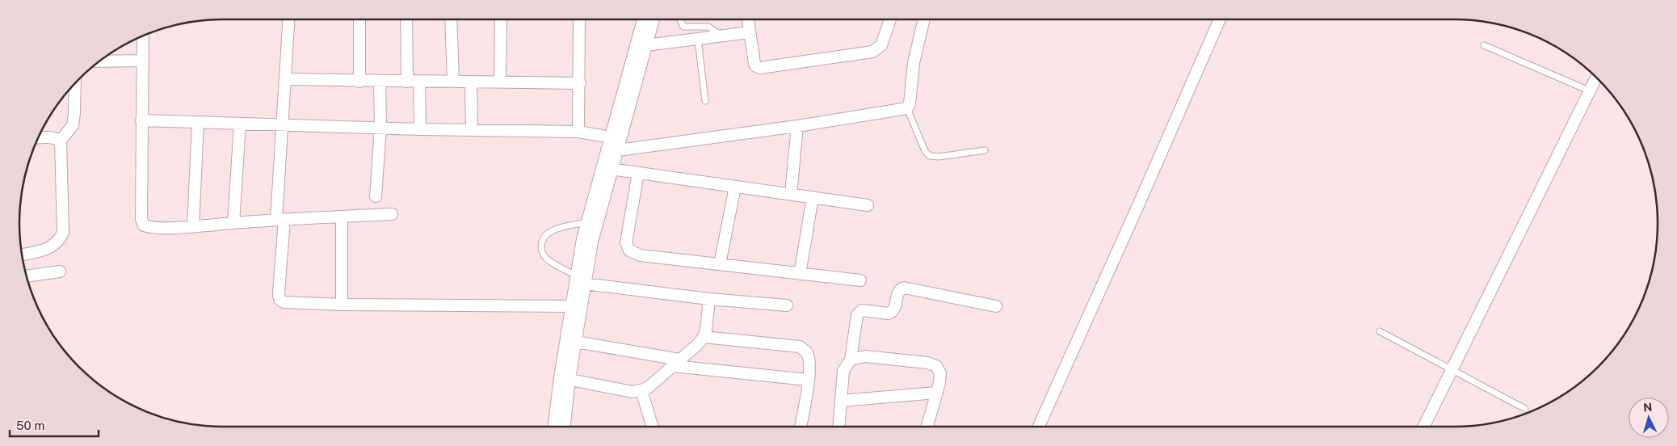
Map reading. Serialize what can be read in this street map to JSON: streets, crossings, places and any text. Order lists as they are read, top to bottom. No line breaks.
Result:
{"scale_bar":"50 m","north":"top"}
